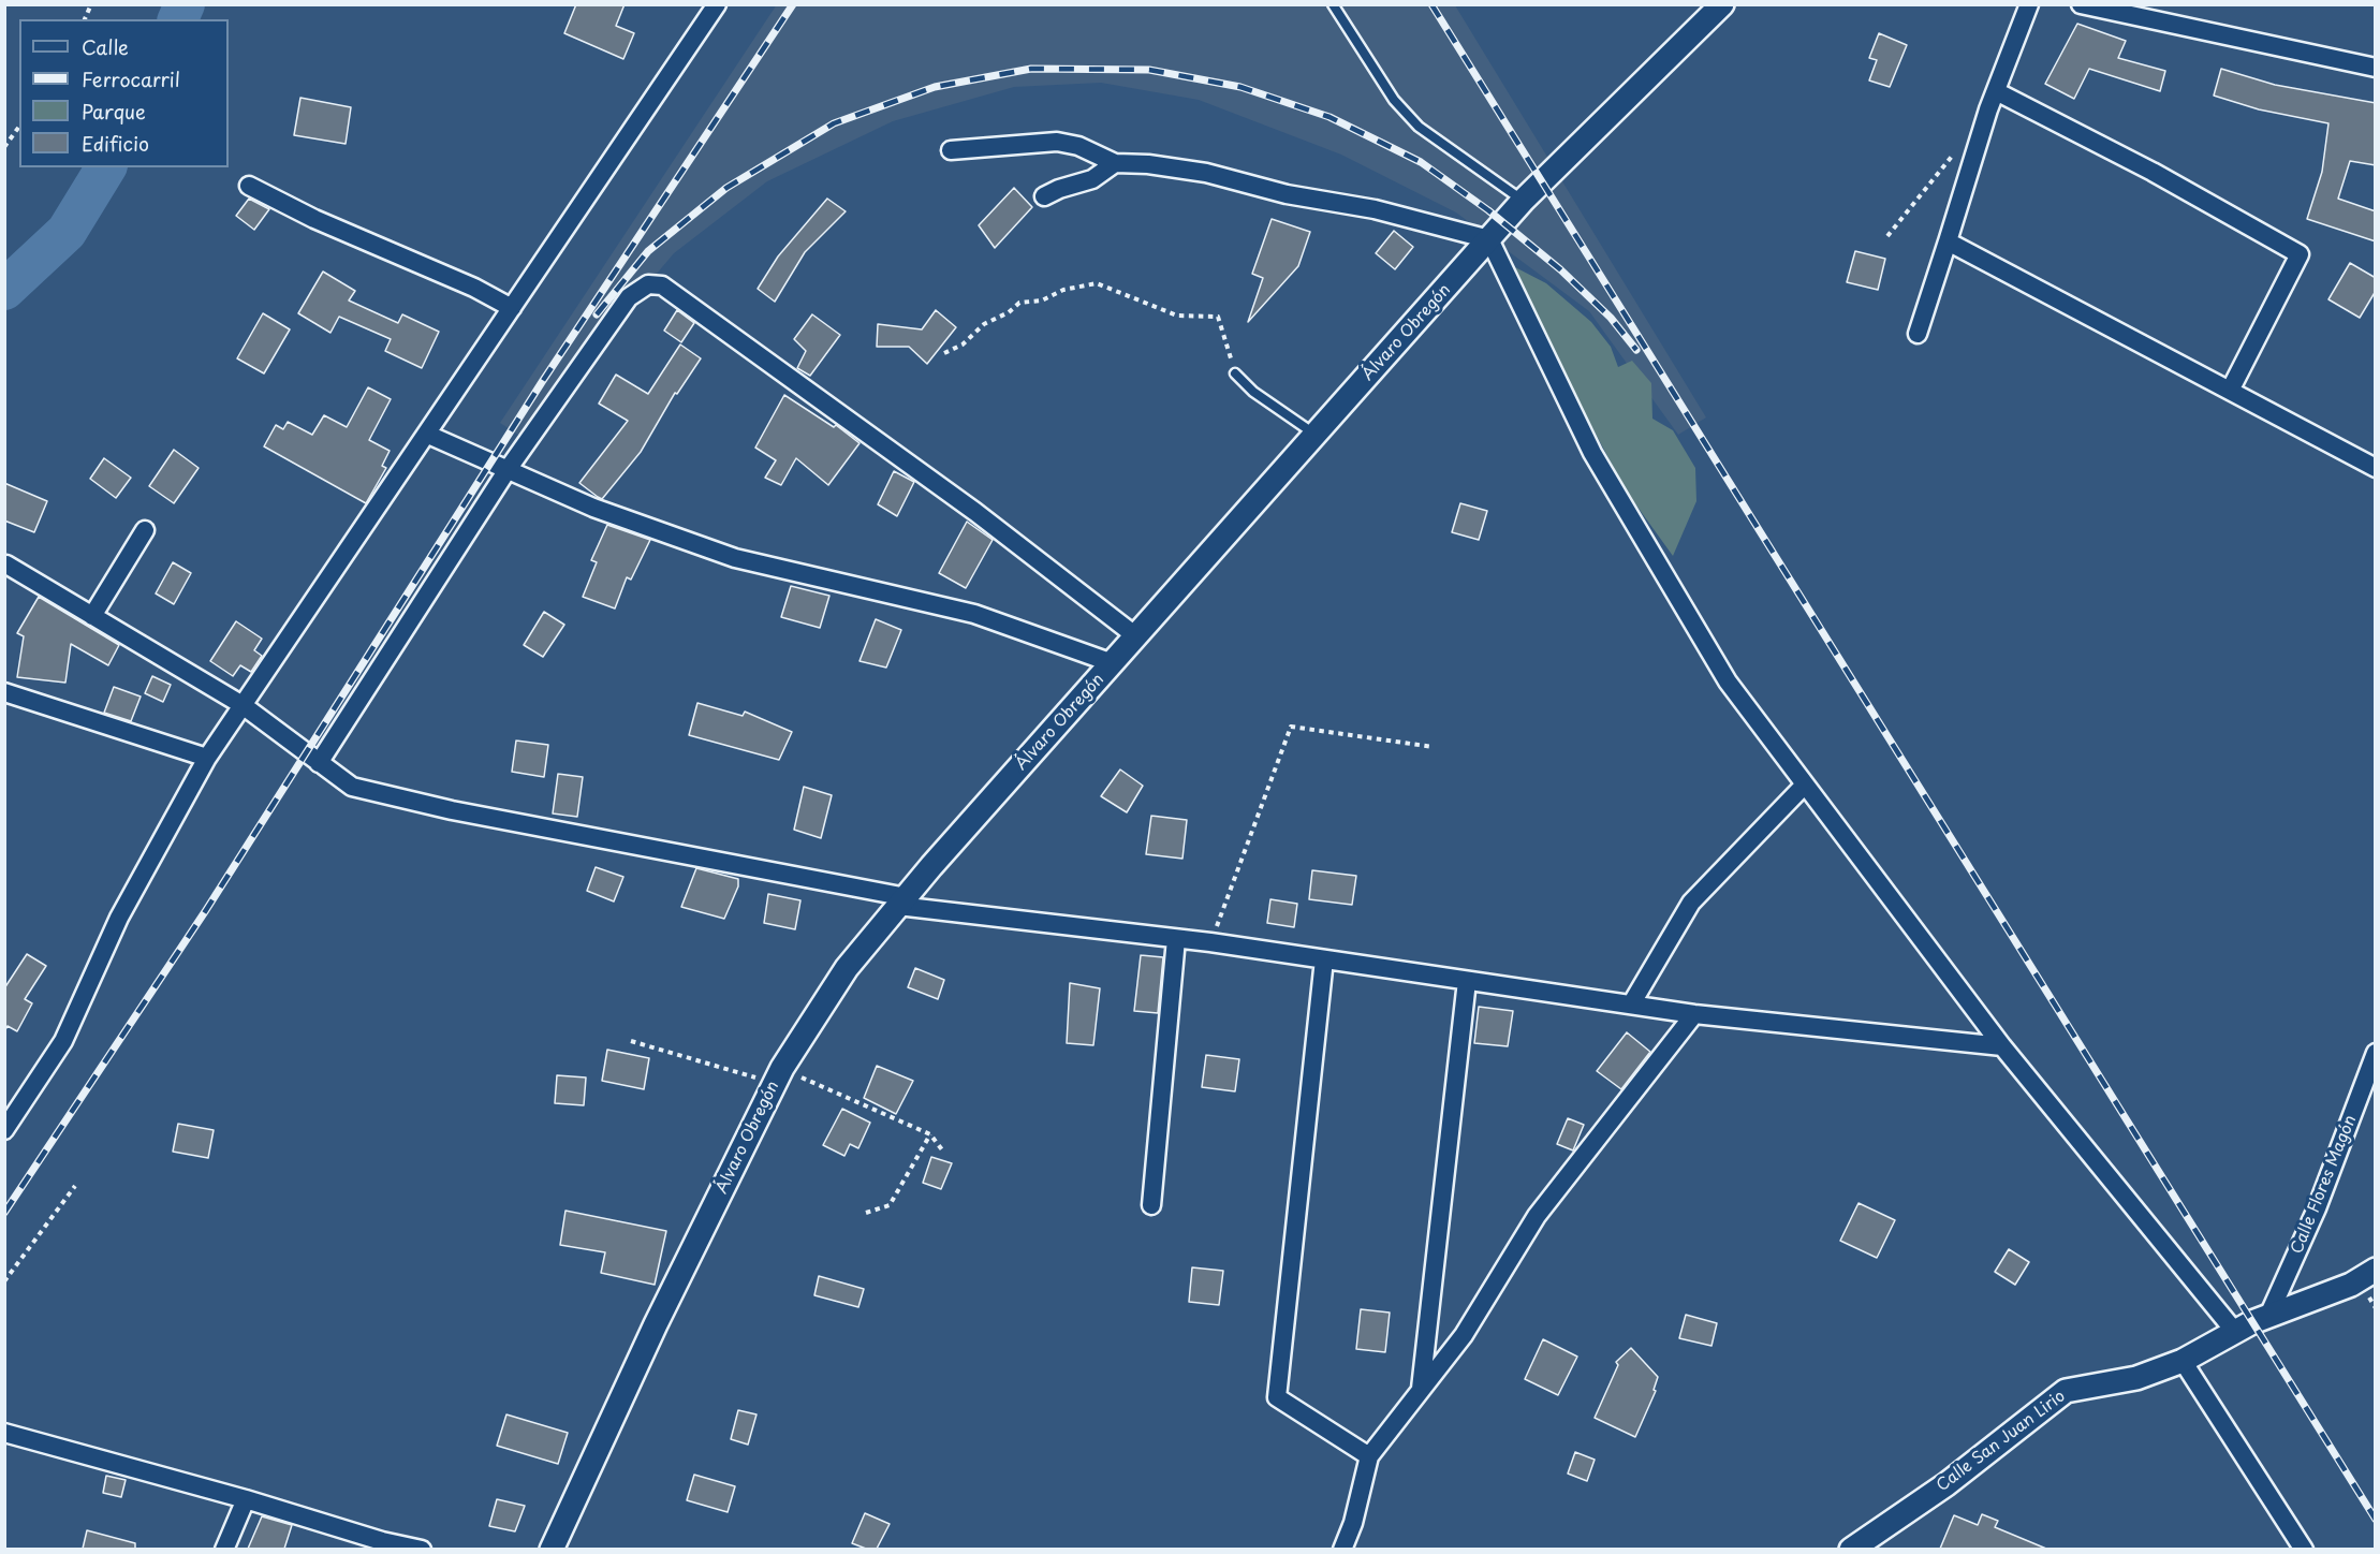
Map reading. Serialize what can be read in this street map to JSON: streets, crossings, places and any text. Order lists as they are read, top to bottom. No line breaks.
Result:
{"streets":{"street":["Álvaro Obregón","Calle Flores Magón","Calle San Juan Lirio"]},"crossings":[["Calle Flores Magón","Calle San Juan Lirio"]],"legend":["Calle","Ferrocarril","Parque","Edificio"]}
